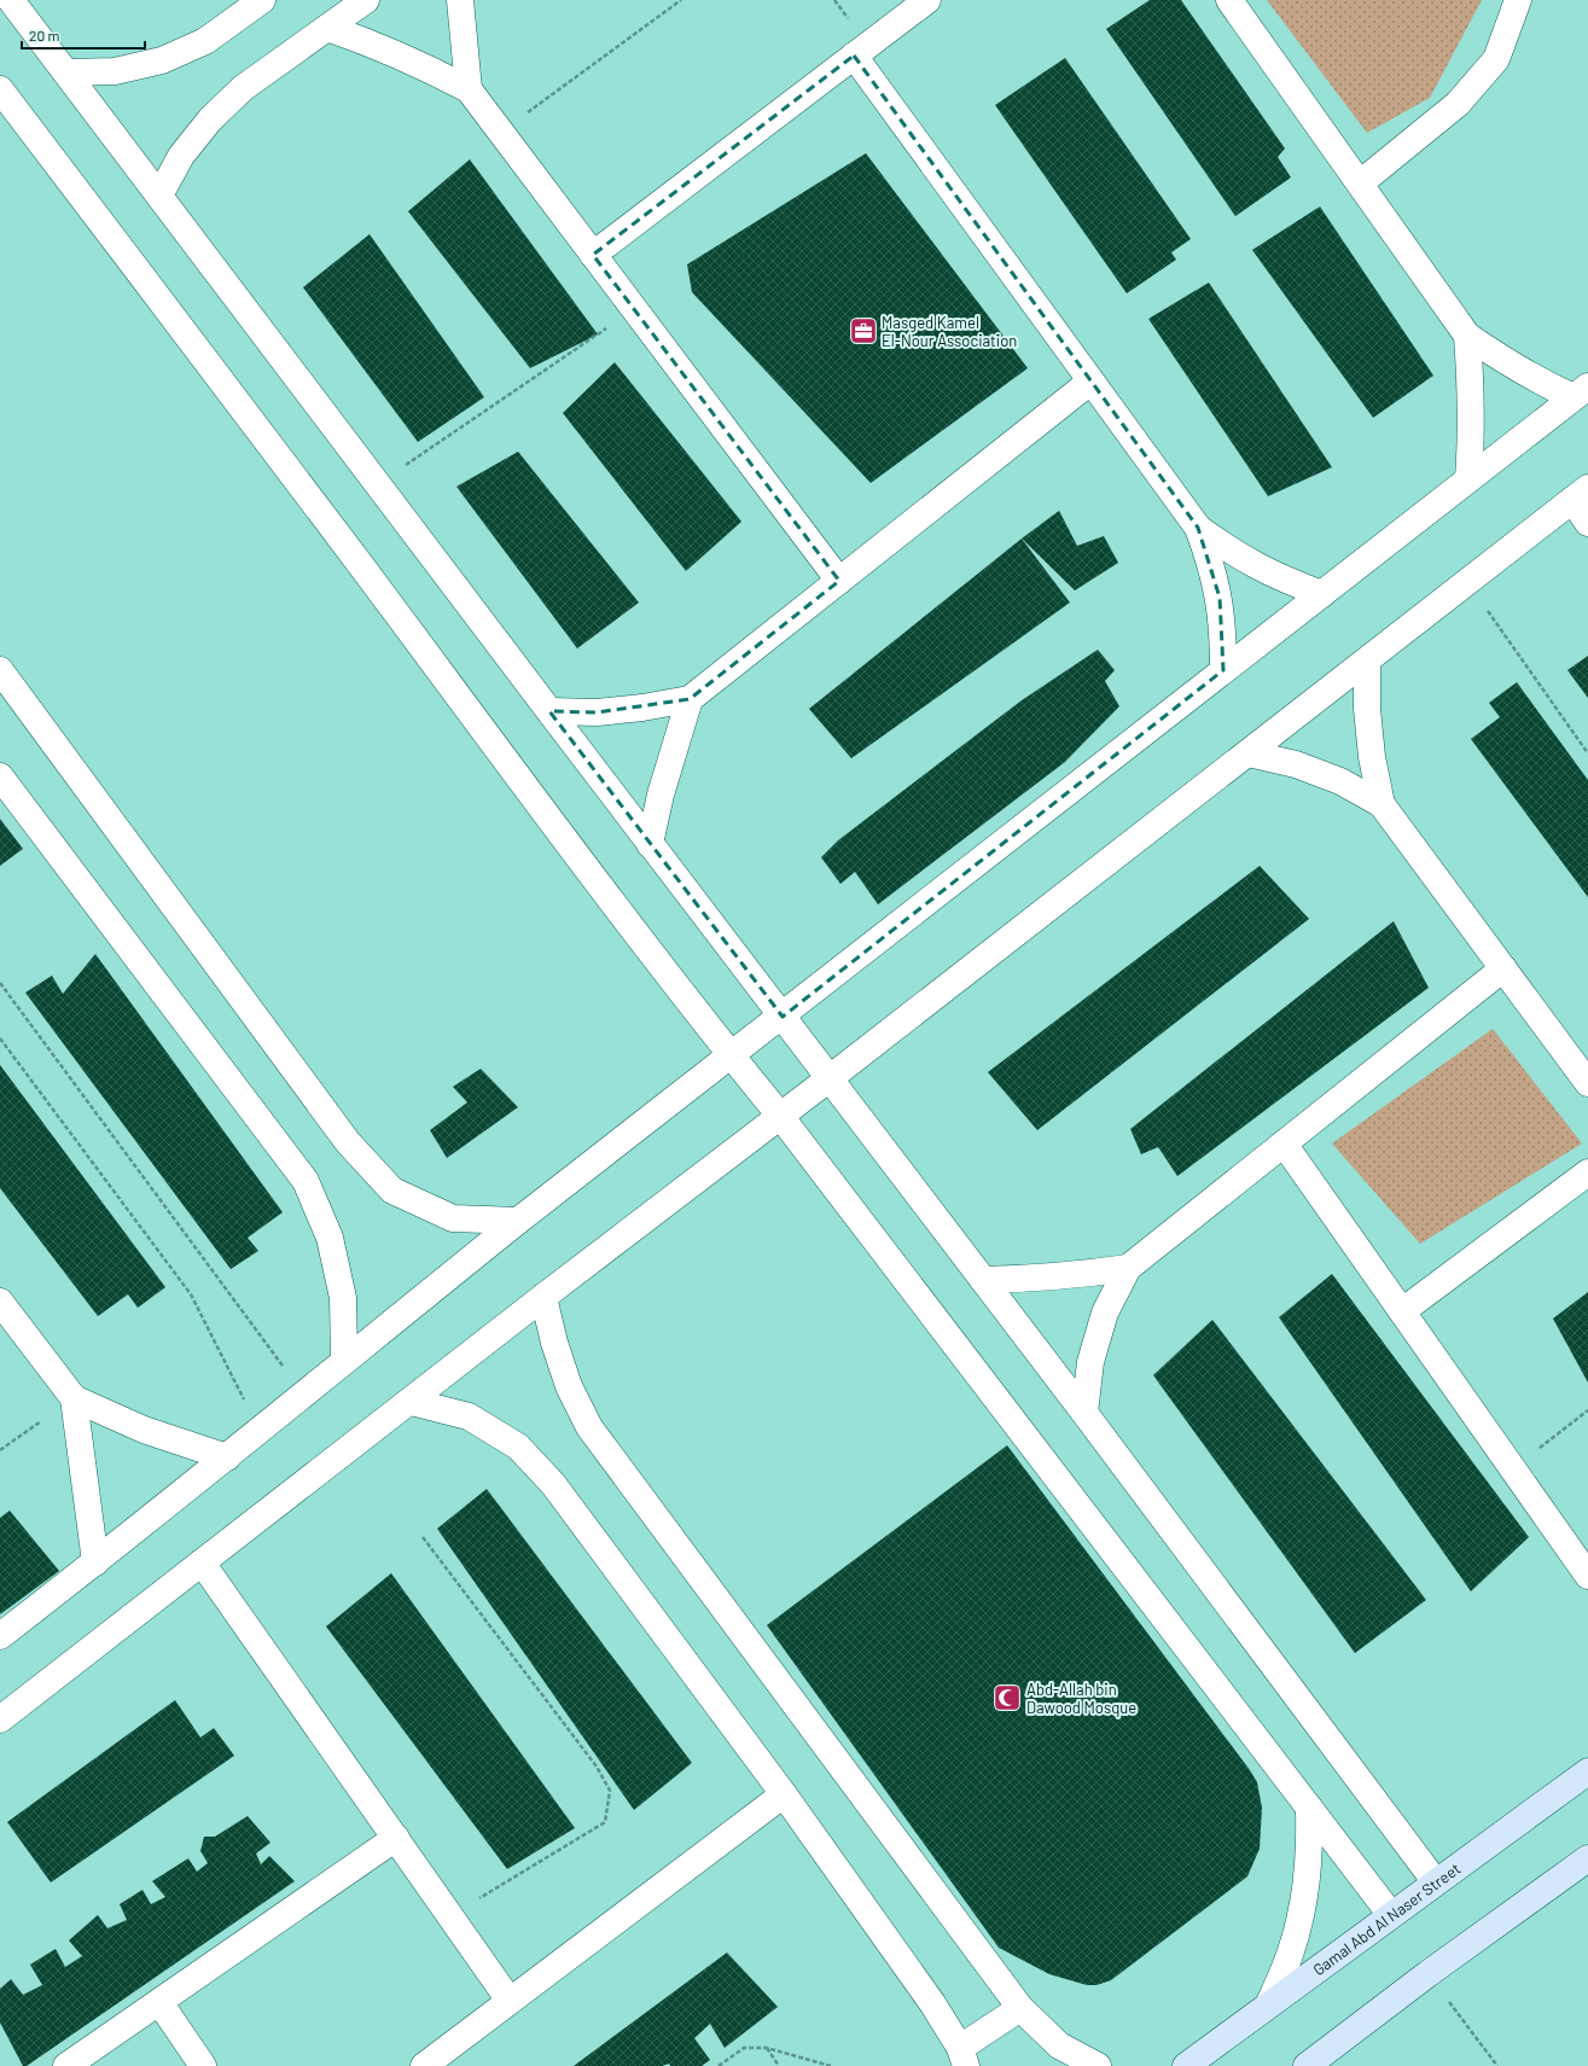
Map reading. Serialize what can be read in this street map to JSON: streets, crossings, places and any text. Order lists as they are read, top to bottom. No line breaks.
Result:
{"streets":{"main road":["Gamal Abd Al Naser Street"]},"places":{"office":["Masged Kamel El-Nour Association"],"mosque":["Abd-Allah bin Dawood Mosque"]},"scale_bar":"20 m"}
